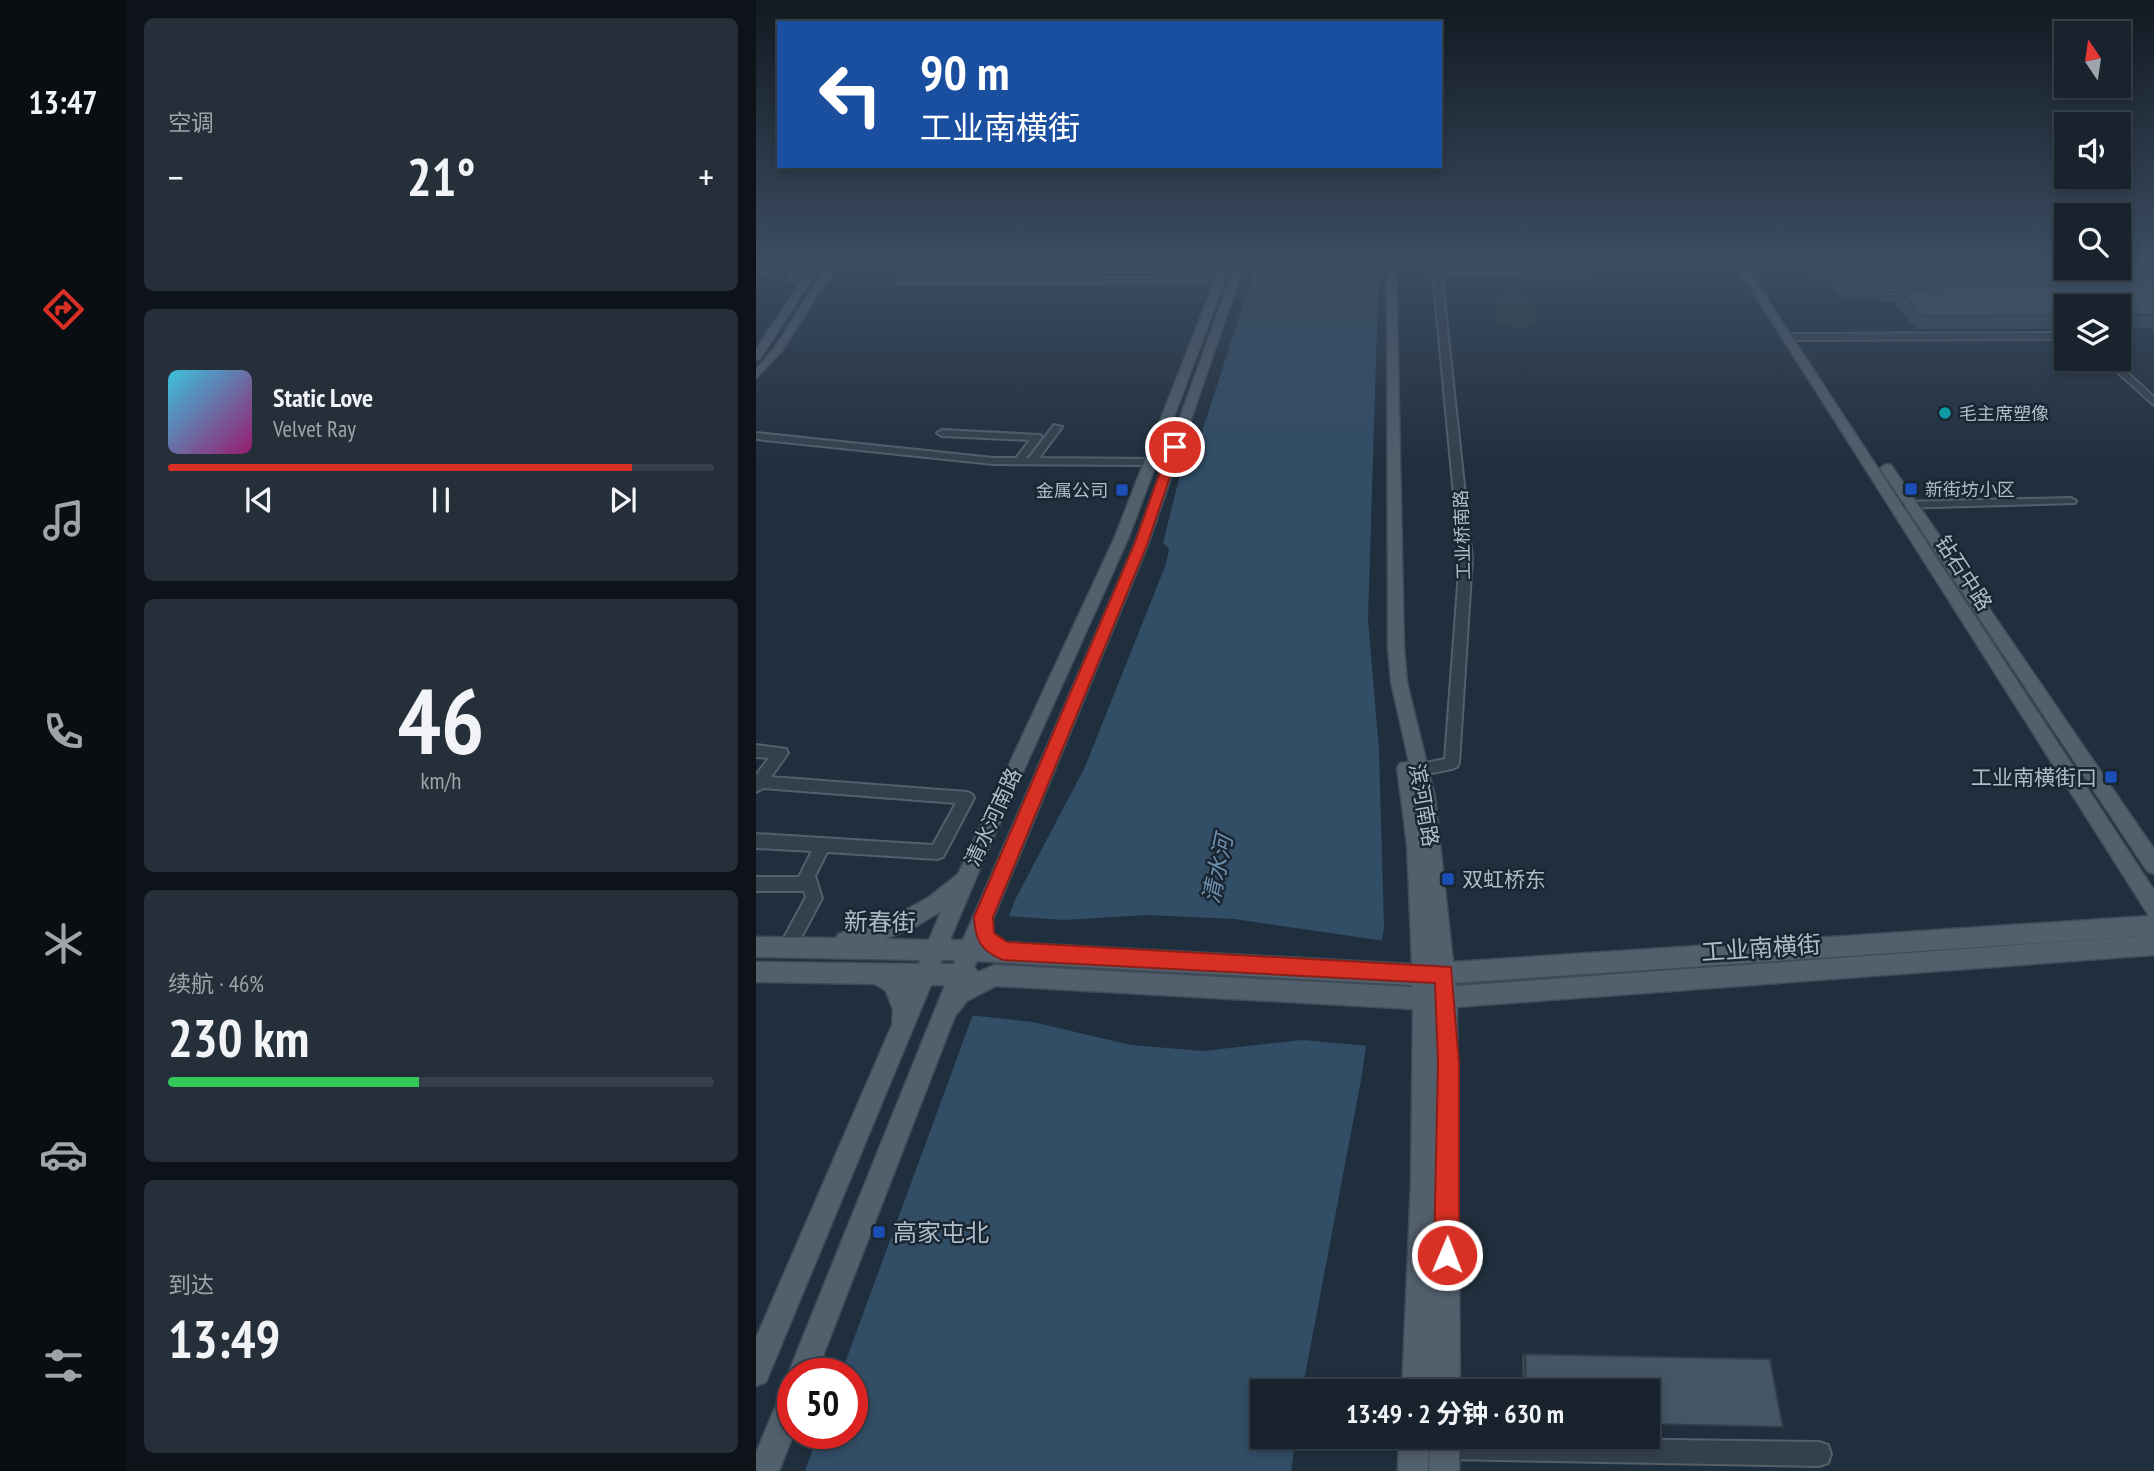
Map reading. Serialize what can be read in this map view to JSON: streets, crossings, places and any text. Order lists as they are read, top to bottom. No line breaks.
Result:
{"streets":{"main road":["钻石中路","滨河南路","清水河南路","新春街","工业南横街"],"street":["工业桥南路"]},"crossings":[["工业桥南路","滨河南路"],["滨河南路","工业南横街"],["清水河南路","新春街"],["新春街","工业南横街"]],"water":["清水河"],"places":{"other":["毛主席塑像"],"transit":["新街坊小区","金属公司","工业南横街口","双虹桥东","高家屯北"]},"north":"top","page":{"tabs":"13:47","tile":["空调",["46","km/h"],["续航 · 46%","230 km"],["到达","13:49"]],"turn":["90 m","工业南横街"],"heat":["−","21°","+"],"song":["Static Love","Velvet Ray"],"limit":"50","trip":"13:49 · 2 分钟 · 630 m"}}
